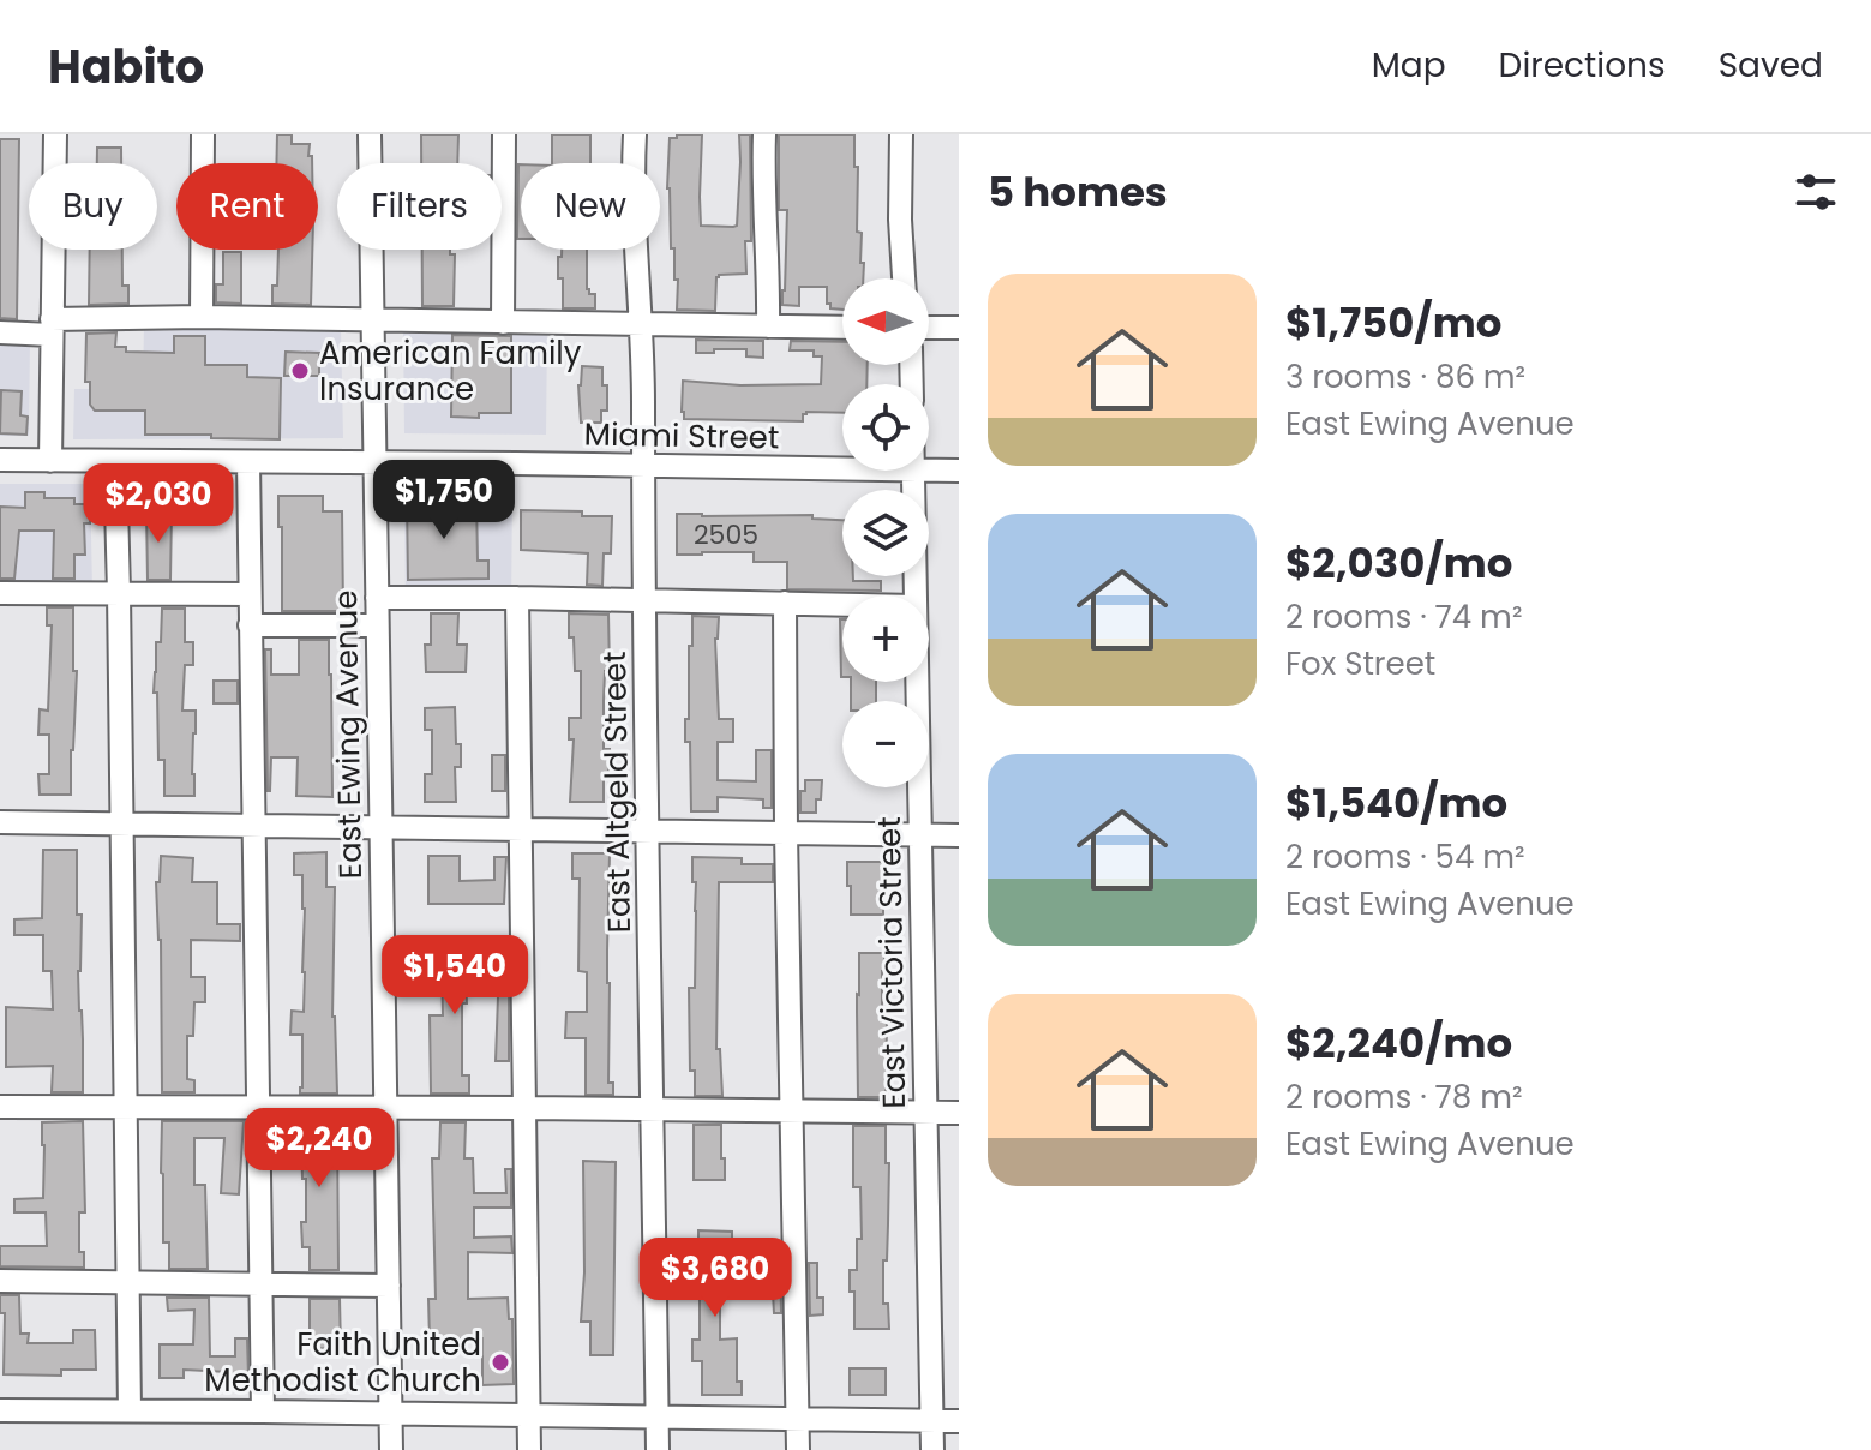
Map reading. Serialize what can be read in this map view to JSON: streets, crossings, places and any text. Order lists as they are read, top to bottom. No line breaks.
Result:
{"streets":{"street":["Miami Street","East Ewing Avenue","East Altgeld Street","East Victoria Street"]},"crossings":[["Miami Street","East Ewing Avenue"],["Miami Street","East Altgeld Street"]],"places":["American Family Insurance","Faith United Methodist Church"],"house_numbers":["2505"],"north":"left","page":{"header":"Habito","nav":["Map","Directions","Saved"],"heading":"5 homes","chip":["Buy","Rent","Filters","New"],"list":[{"name":"$1,750/mo","note":"3 rooms · 86 m² · East Ewing Avenue"},{"name":"$2,030/mo","note":"2 rooms · 74 m² · Fox Street"},{"name":"$1,540/mo","note":"2 rooms · 54 m² · East Ewing Avenue"},{"name":"$2,240/mo","note":"2 rooms · 78 m² · East Ewing Avenue"}],"map_buttons":["+","−"],"price":["$1,750","$2,030","$1,540","$2,240","$3,680"]}}
